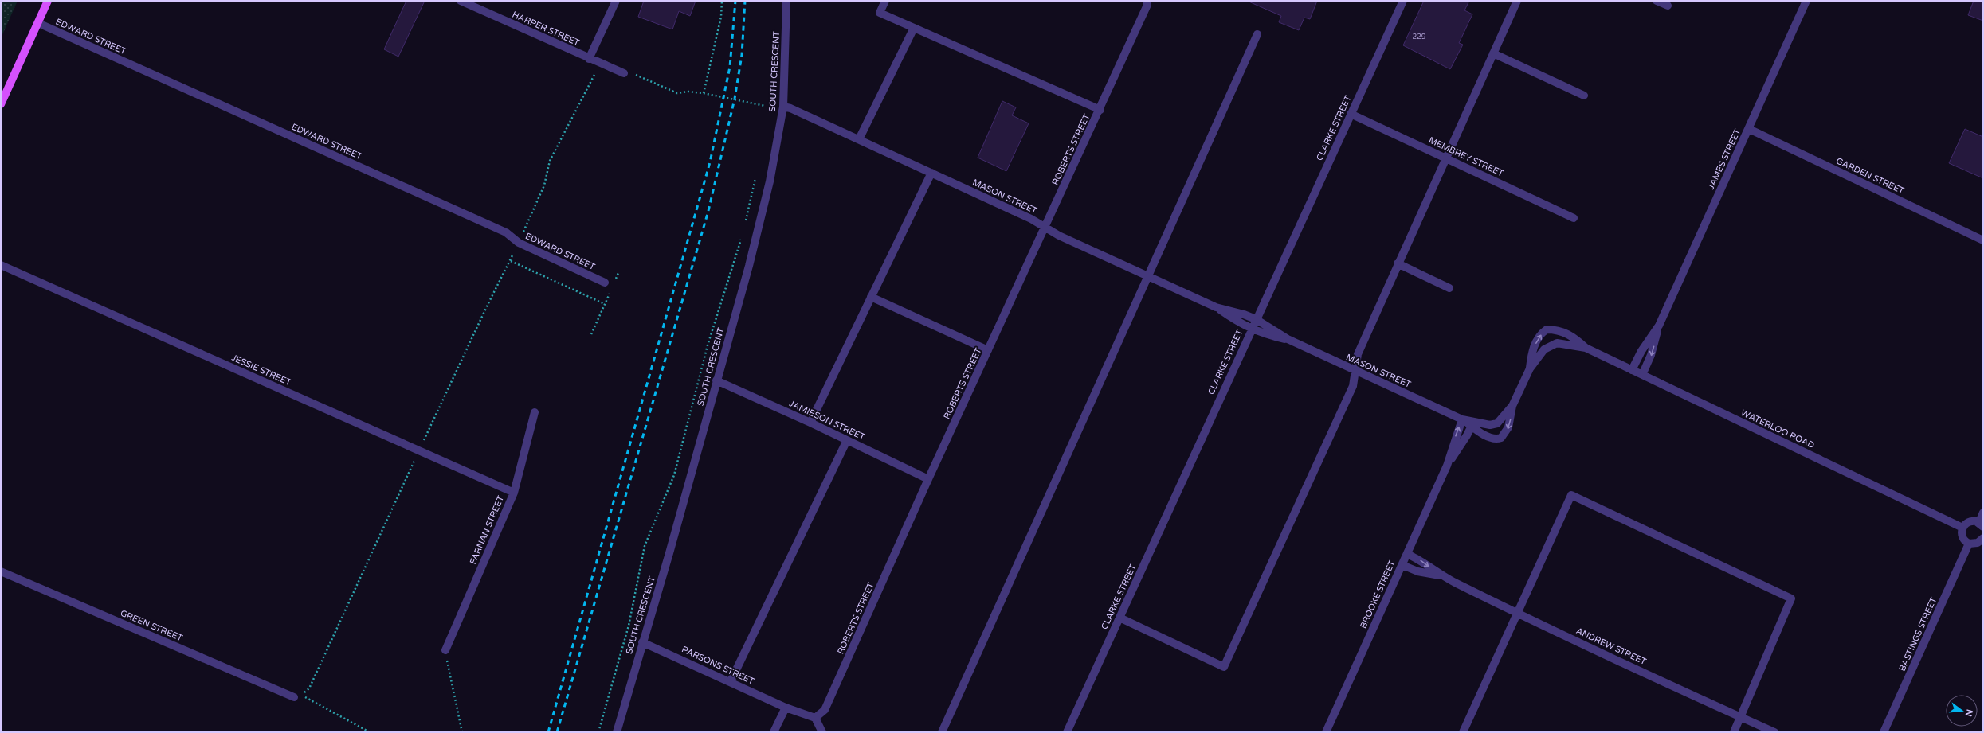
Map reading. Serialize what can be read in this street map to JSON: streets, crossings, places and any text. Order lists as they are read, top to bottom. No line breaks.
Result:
{"streets":{"street":["HARPER STREET","EDWARD STREET","SOUTH CRESCENT","CLARKE STREET","ROBERTS STREET","MEMBREY STREET","JAMES STREET","GARDEN STREET","MASON STREET","JESSIE STREET","JAMIESON STREET","WATERLOO ROAD","FARNAN STREET","BROOKE STREET","GREEN STREET","BASTINGS STREET","ANDREW STREET","PARSONS STREET"]},"crossings":[["SOUTH CRESCENT","MASON STREET"],["SOUTH CRESCENT","JAMIESON STREET"],["SOUTH CRESCENT","PARSONS STREET"],["CLARKE STREET","MEMBREY STREET"],["CLARKE STREET","MASON STREET"],["ROBERTS STREET","MASON STREET"],["ROBERTS STREET","JAMIESON STREET"],["JAMES STREET","GARDEN STREET"],["JAMES STREET","WATERLOO ROAD"],["MASON STREET","WATERLOO ROAD"],["MASON STREET","BROOKE STREET"],["JESSIE STREET","FARNAN STREET"],["BROOKE STREET","ANDREW STREET"]],"house_numbers":["229"],"north":"right"}
